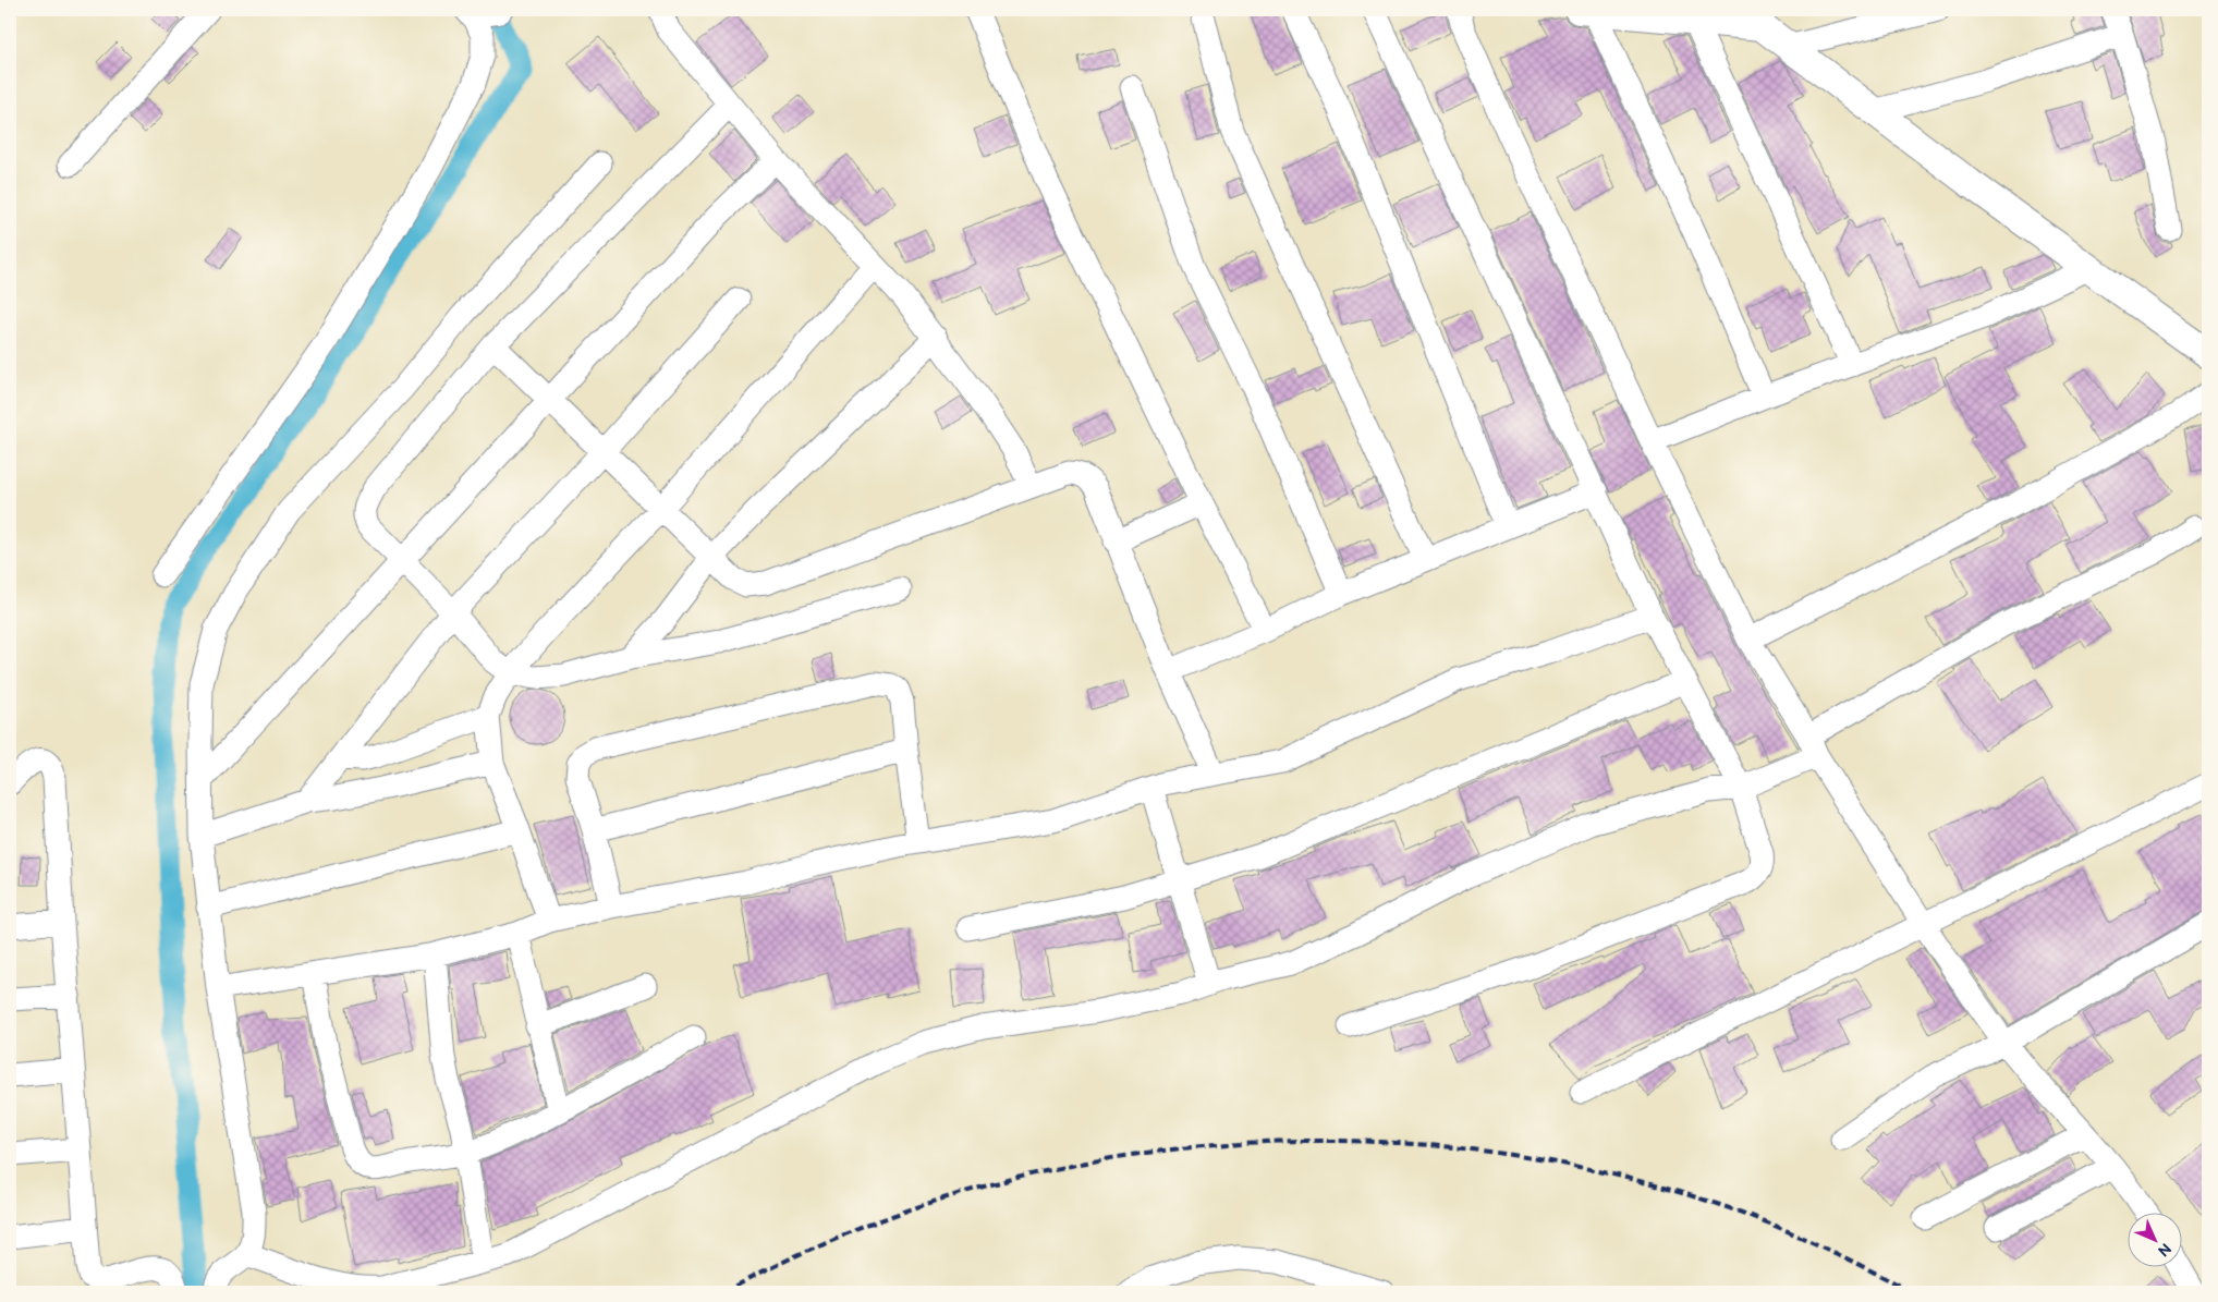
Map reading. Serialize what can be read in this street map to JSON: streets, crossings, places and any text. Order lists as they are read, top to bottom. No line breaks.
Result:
{"north":"bottom right"}
